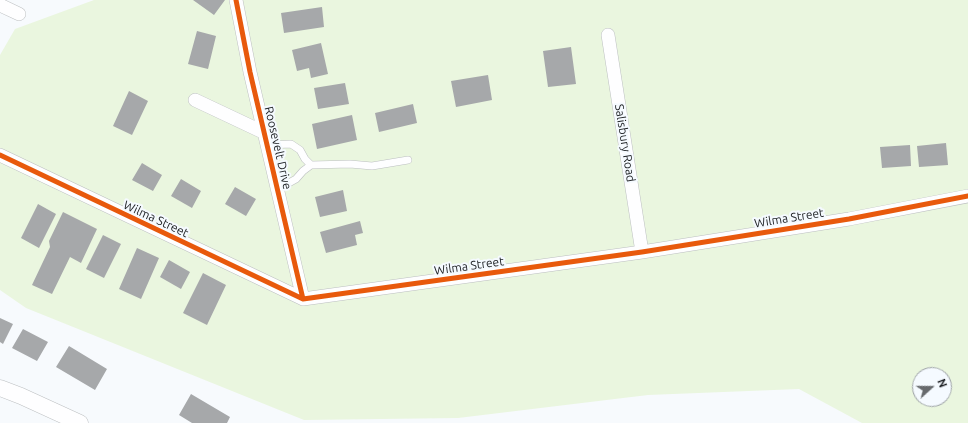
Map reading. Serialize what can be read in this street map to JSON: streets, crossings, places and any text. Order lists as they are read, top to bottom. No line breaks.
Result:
{"streets":{"street":["Salisbury Road","Roosevelt Drive","Wilma Street"]},"crossings":[["Salisbury Road","Wilma Street"],["Roosevelt Drive","Wilma Street"]],"north":"right"}
